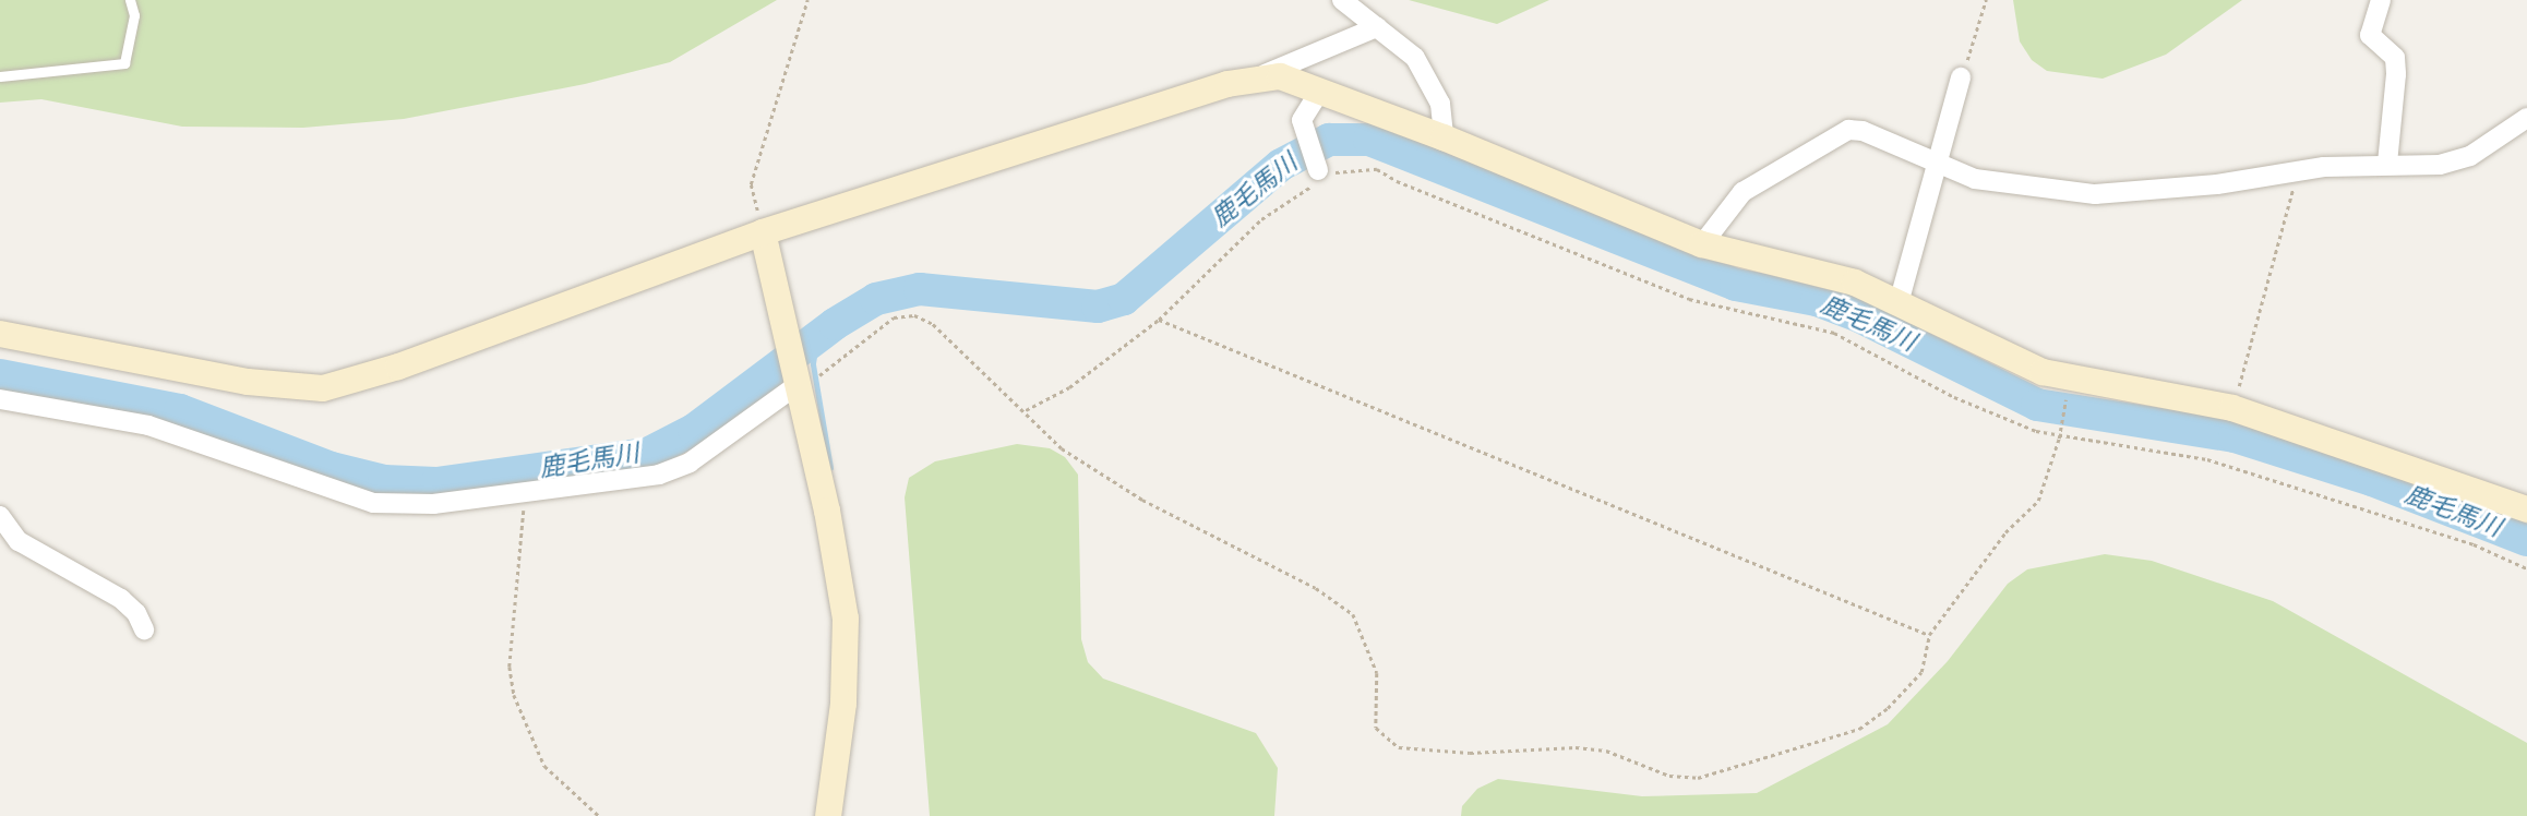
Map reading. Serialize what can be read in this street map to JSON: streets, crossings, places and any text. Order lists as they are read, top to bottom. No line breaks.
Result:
{"water":["鹿毛馬川"]}
